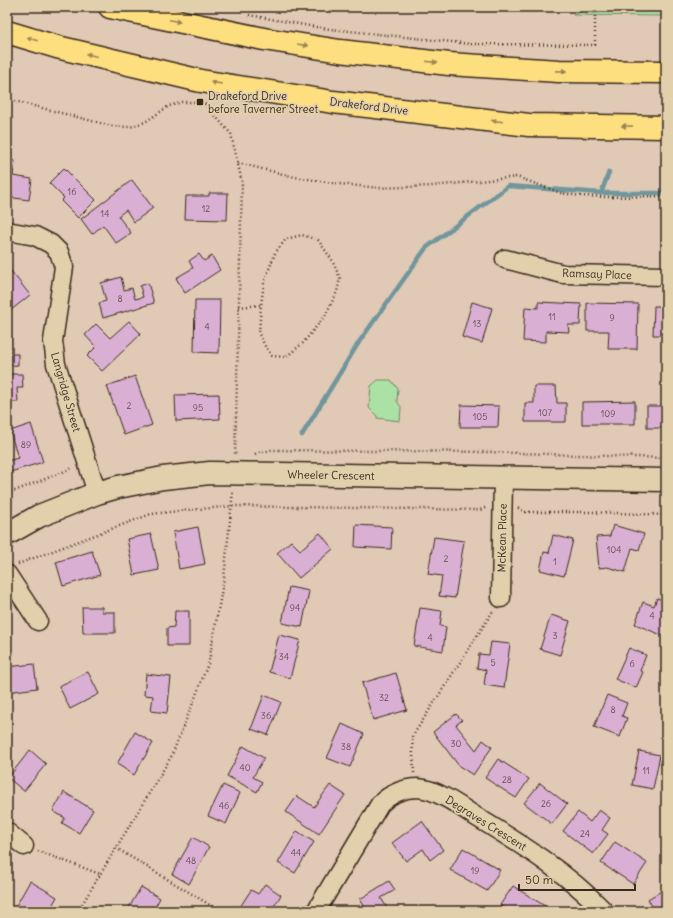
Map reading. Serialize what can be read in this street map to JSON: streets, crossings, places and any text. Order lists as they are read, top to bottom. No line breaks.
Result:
{"streets":{"highway":["Drakeford Drive"],"street":["Ramsay Place","Langridge Street","Wheeler Crescent","McKean Place","Degraves Crescent"]},"crossings":[["Langridge Street","Wheeler Crescent"],["Wheeler Crescent","McKean Place"]],"places":{"transit":["Drakeford Drive before Taverner Street"]},"house_numbers":["16","12","14","8","11","9","13","4","2","95","107","109","105","89","104","2","1","94","4","3","4","34","5","6","32","8","36","30","38","40","11","28","26","46","24","44","48","19"],"scale_bar":"50 m"}
